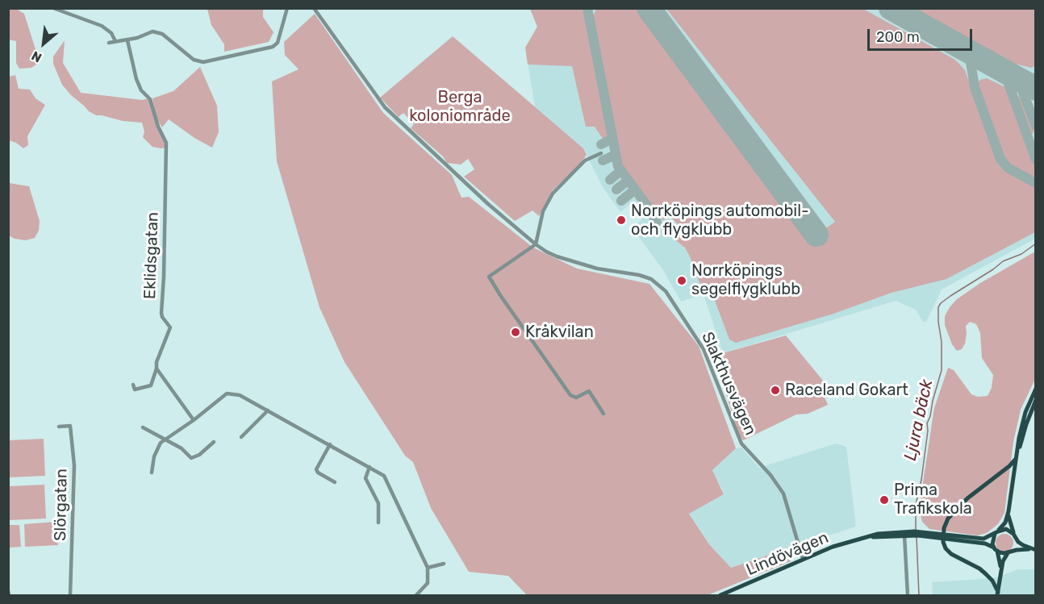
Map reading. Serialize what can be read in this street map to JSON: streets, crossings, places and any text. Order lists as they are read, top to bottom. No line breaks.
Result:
{"streets":{"main road":["Lindövägen"],"street":["Eklidsgatan","Slakthusvägen","Slörgatan"]},"crossings":[["Slakthusvägen","Lindövägen"]],"water":["Ljura bäck"],"parks":["Berga koloniområde"],"places":["Norrköpings automobil- och flygklubb","Norrköpings segelflygklubb","Kråkvilan","Raceland Gokart","Prima Trafikskola"],"scale_bar":"200 m","north":"bottom left"}
